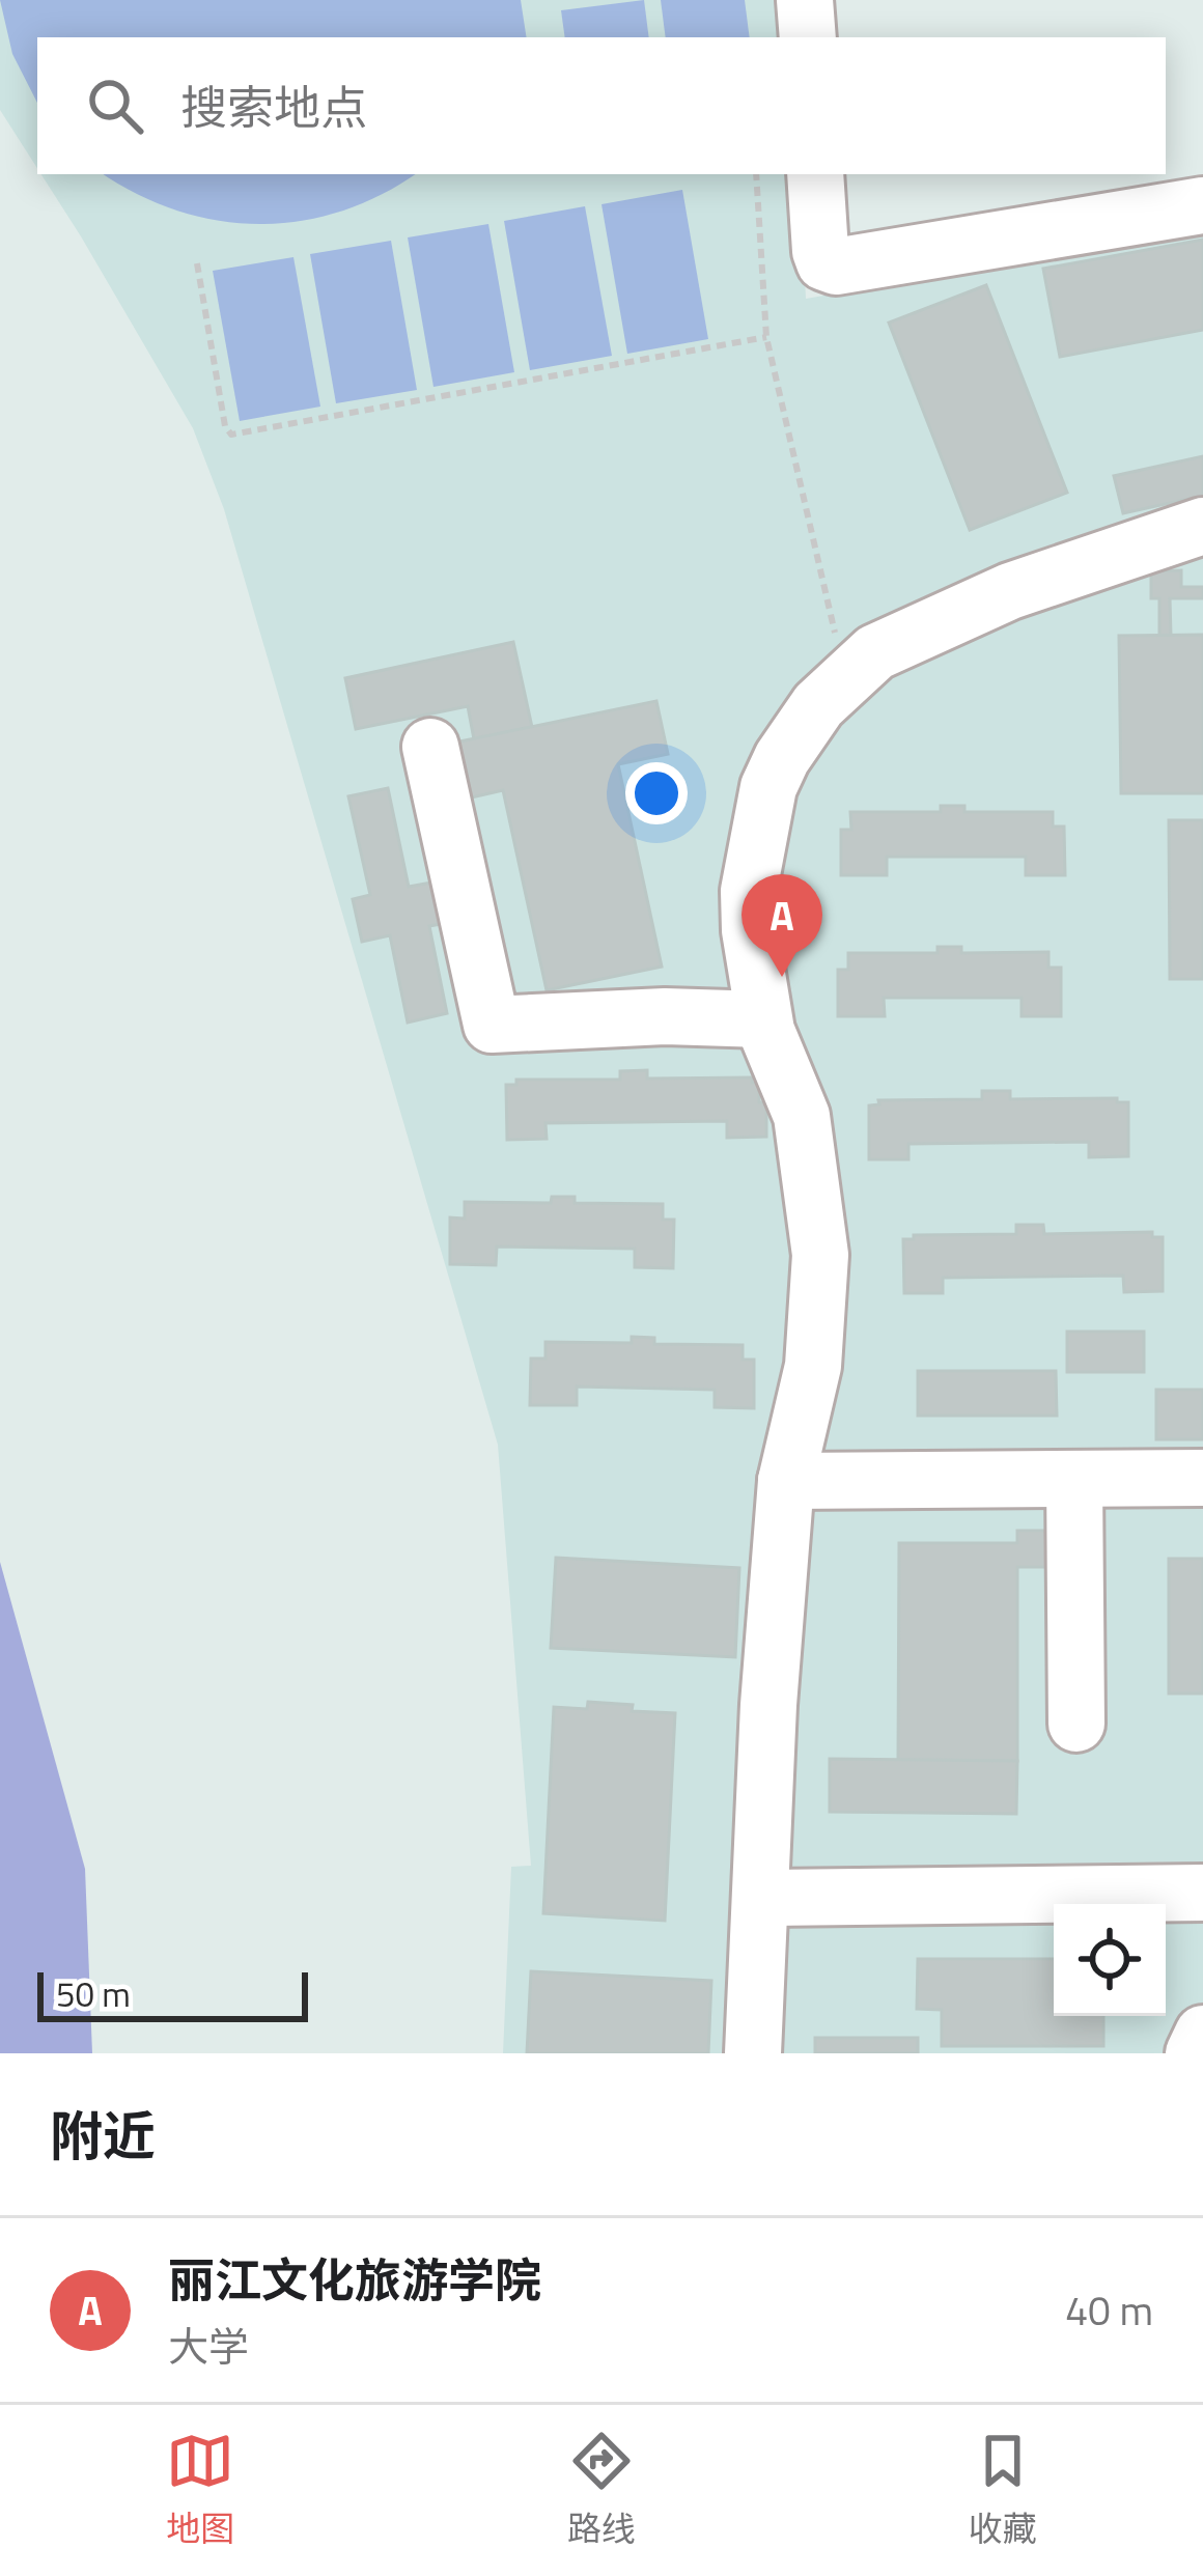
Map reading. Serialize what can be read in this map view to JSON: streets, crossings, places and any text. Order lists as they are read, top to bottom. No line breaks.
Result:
{"scale_bar":"50 m","page":{"search":"搜索地点","pins":"A","scale":"50 m","heading":"附近","list":[{"mark":"A","name":"丽江文化旅游学院","note":"大学","value":"40 m"}],"nav":["地图","路线","收藏"]}}
